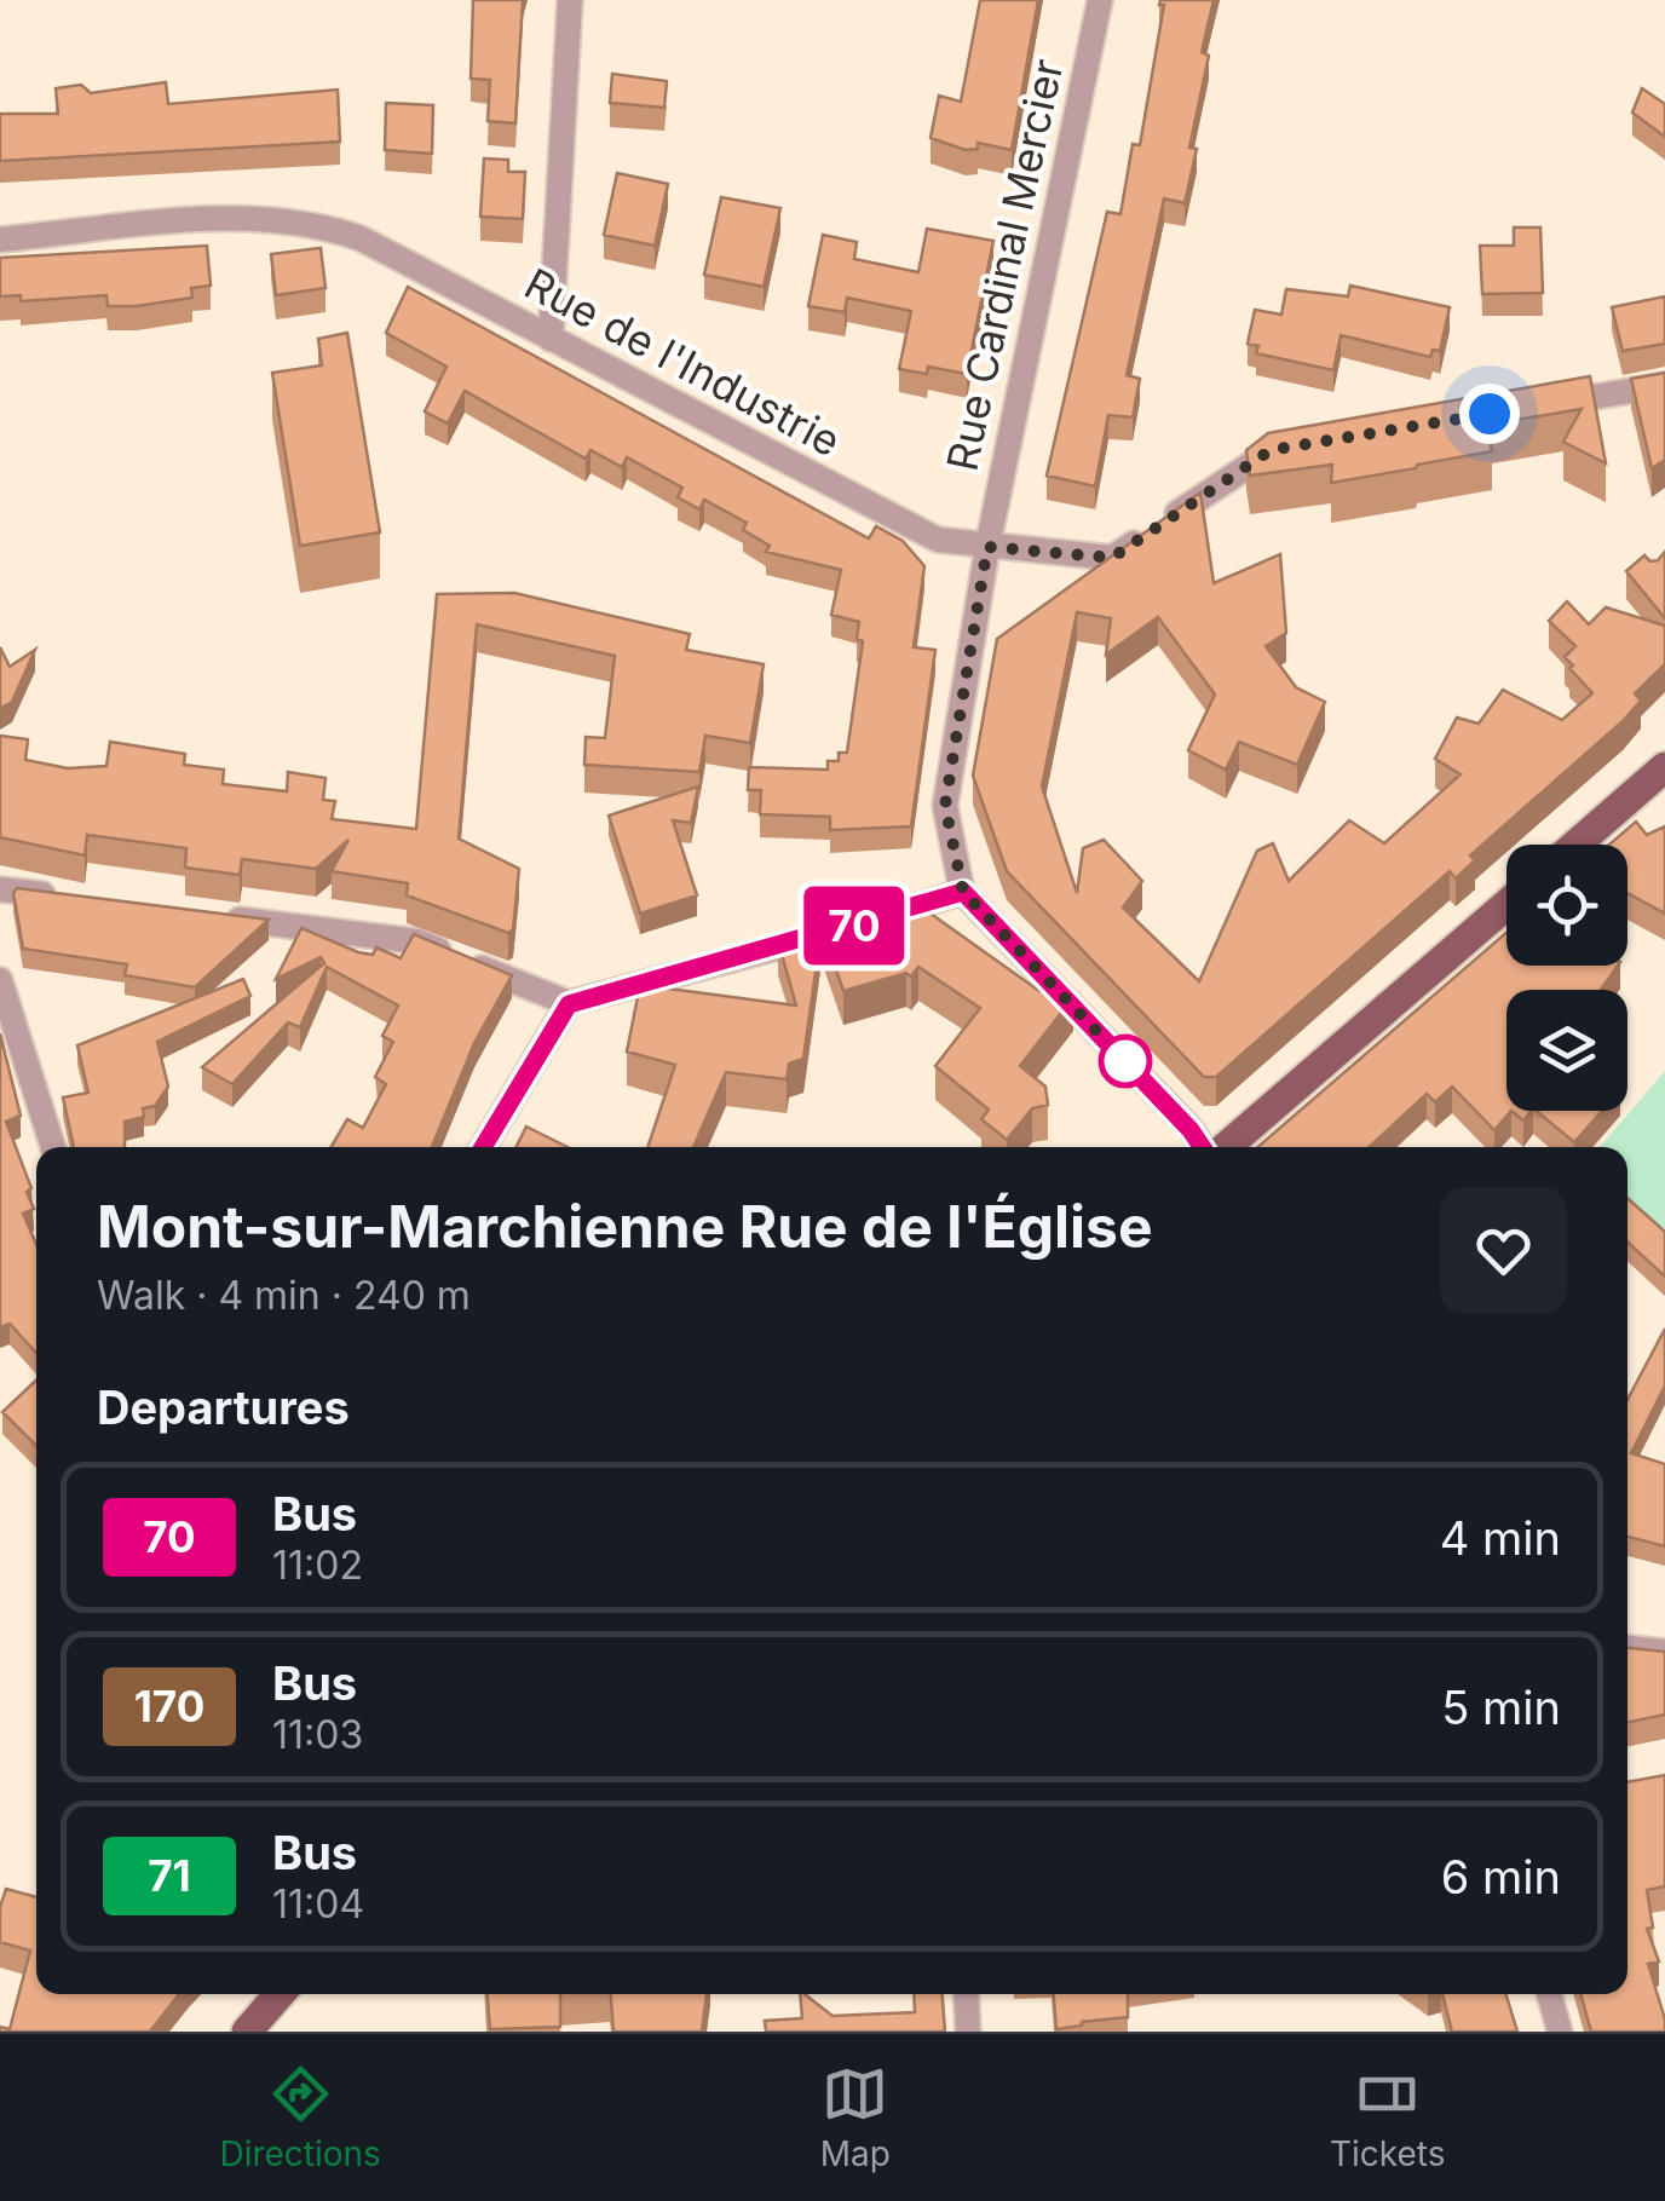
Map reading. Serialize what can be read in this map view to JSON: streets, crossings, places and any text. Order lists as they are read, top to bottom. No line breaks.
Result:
{"streets":{"street":["Rue Cardinal Mercier","Rue de l'Industrie"]},"crossings":[["Rue Cardinal Mercier","Rue de l'Industrie"]],"lines":["bus line 70"],"page":{"on_map":"70","heading":[["Mont-sur-Marchienne Rue de l'Église","Walk · 4 min · 240 m"],"Departures"],"list":[{"mark":"70","name":"Bus","note":"11:02","value":"4 min"},{"mark":"170","name":"Bus","note":"11:03","value":"5 min"},{"mark":"71","name":"Bus","note":"11:04","value":"6 min"}],"tabs":["Directions","Map","Tickets"]}}
